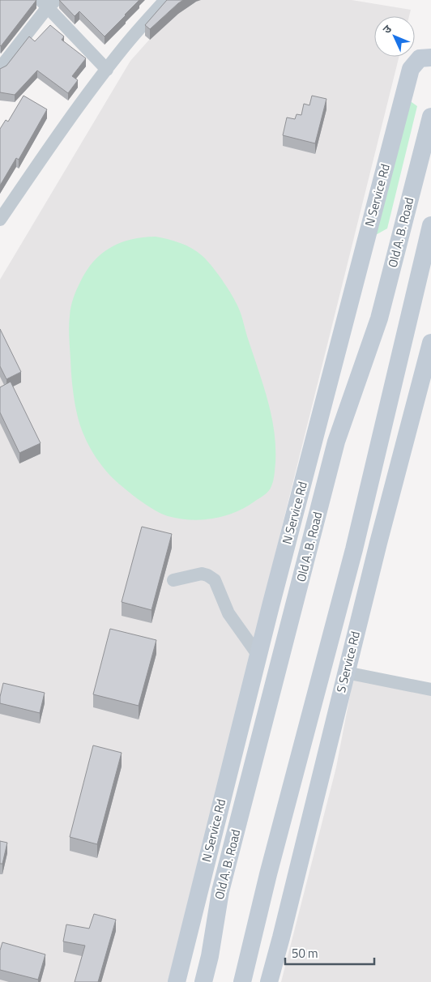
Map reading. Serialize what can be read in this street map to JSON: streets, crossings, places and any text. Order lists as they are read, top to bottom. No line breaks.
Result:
{"streets":{"main road":["N Service Rd","Old A. B. Road","S Service Rd"]},"scale_bar":"50 m","north":"top left"}
